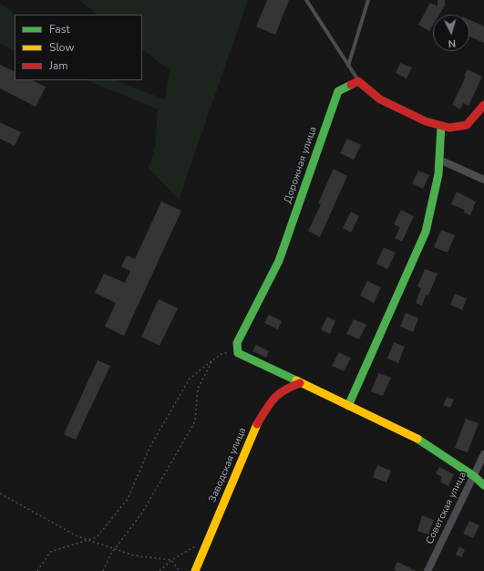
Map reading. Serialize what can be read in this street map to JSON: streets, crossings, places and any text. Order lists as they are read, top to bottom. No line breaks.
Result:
{"streets":{"street":["Дорожная улица","Заводская улица","Советская улица"]},"legend":["Fast","Slow","Jam"],"north":"bottom"}
